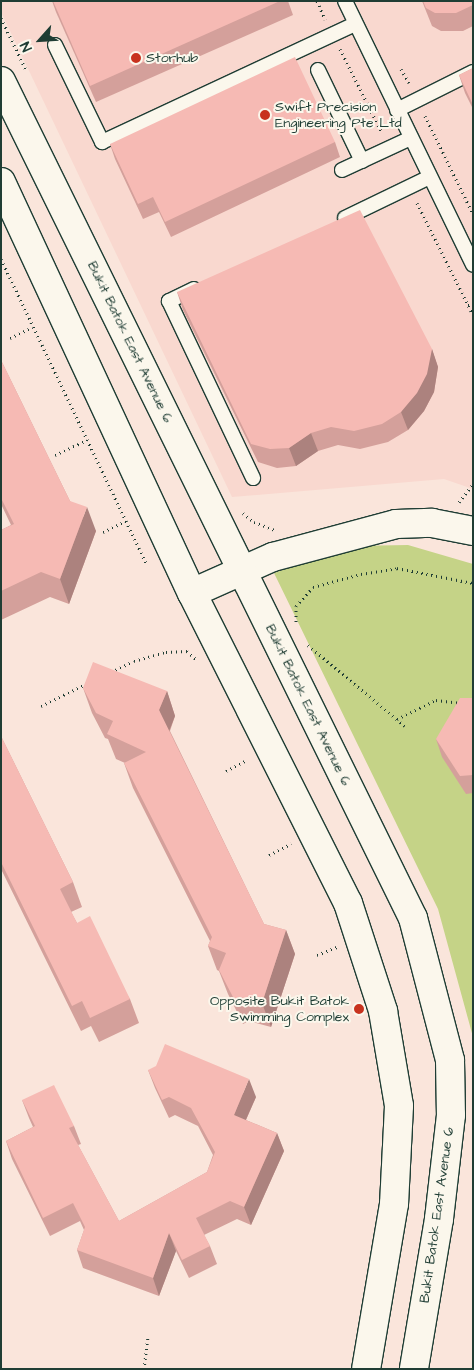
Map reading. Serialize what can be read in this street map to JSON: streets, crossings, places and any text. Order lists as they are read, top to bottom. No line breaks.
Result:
{"streets":{"main road":["Bukit Batok East Avenue 6"]},"places":["Storhub","Swift Precision Engineering Pte Ltd","Opposite Bukit Batok Swimming Complex"],"north":"bottom left"}
